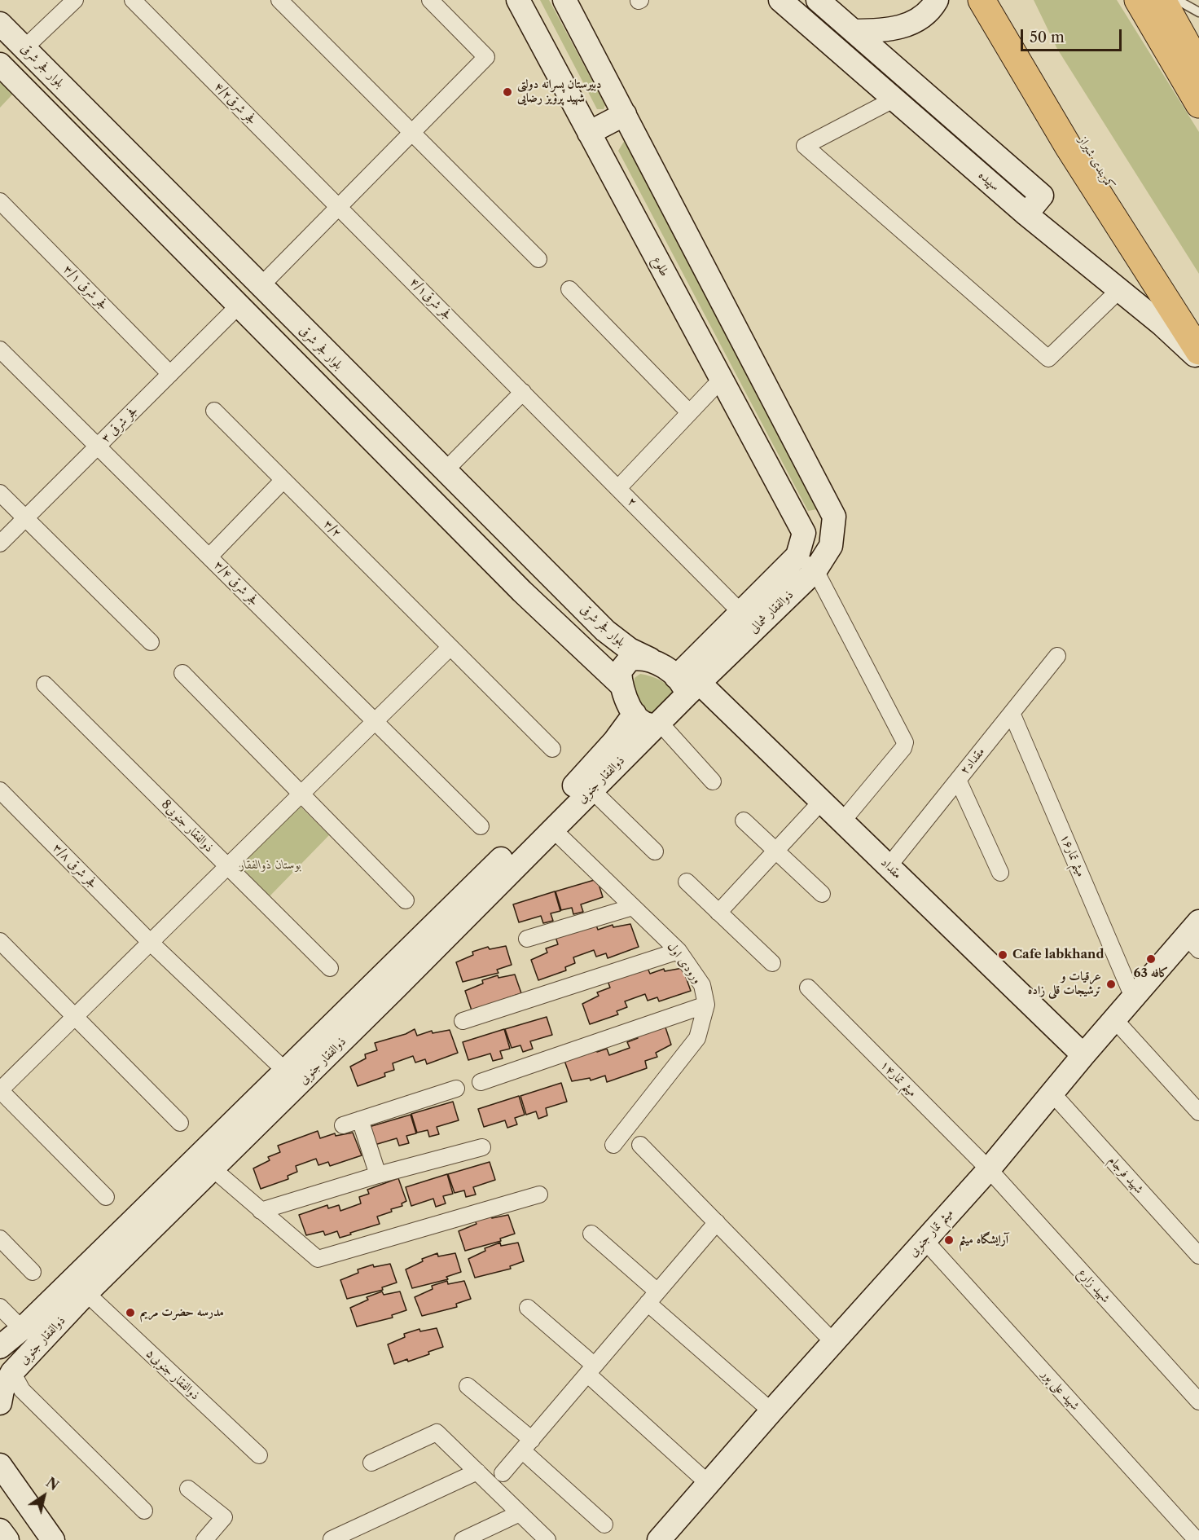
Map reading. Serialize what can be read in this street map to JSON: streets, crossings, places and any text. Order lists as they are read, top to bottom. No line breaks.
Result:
{"streets":{"highway":["کمربندی شیراز"],"main road":["بلوار فجر شرقی","سپیده","طلوع","ذوالفقار شمالی","ذوالفقار جنوبی","مقداد","میثم تمار جنوبی"],"street":["فجر شرقی۴/۲","۳/۱ فجر شرقی","فجر شرقی۴/۱","۳ فجر شرقی","۲","۳/۲","۳/۴ فجر شرقی","مقداد۲","8ذوالفقار جنوبی","میثم تمار۱۶","۳/۸ فجر شرقی","ورودی اول","میثم تمار۱۴","شهید فرجام","شهید زارع","ذوالفقار جنوبی۵","شهید علی پور"]},"crossings":[["بلوار فجر شرقی","ذوالفقار شمالی"],["بلوار فجر شرقی","ذوالفقار جنوبی"],["بلوار فجر شرقی","مقداد"],["فجر شرقی۴/۲","فجر شرقی۴/۱"],["طلوع","ذوالفقار شمالی"],["۳/۱ فجر شرقی","۳ فجر شرقی"],["فجر شرقی۴/۱","۲"],["۳ فجر شرقی","۳/۴ فجر شرقی"],["۲","ذوالفقار شمالی"],["ذوالفقار شمالی","ذوالفقار جنوبی"],["ذوالفقار شمالی","مقداد"],["مقداد۲","میثم تمار۱۶"],["مقداد۲","مقداد"],["ذوالفقار جنوبی","۳/۸ فجر شرقی"],["ذوالفقار جنوبی","مقداد"],["ذوالفقار جنوبی","ورودی اول"],["ذوالفقار جنوبی","ذوالفقار جنوبی۵"],["میثم تمار۱۶","میثم تمار جنوبی"],["مقداد","میثم تمار جنوبی"],["میثم تمار۱۴","میثم تمار جنوبی"],["میثم تمار۱۴","شهید زارع"],["شهید فرجام","میثم تمار جنوبی"],["میثم تمار جنوبی","شهید زارع"],["میثم تمار جنوبی","شهید علی پور"]],"parks":["بوستان ذوالفقار"],"places":["دبیرستان پسرانه دولتی شهید پرویز رضایی","Cafe labkhand","کافه 63","عرقیات و ترشیجات قلی زاده","آرایشگاه میثم","مدرسه حضرت مریم"],"scale_bar":"50 m","north":"top right"}
